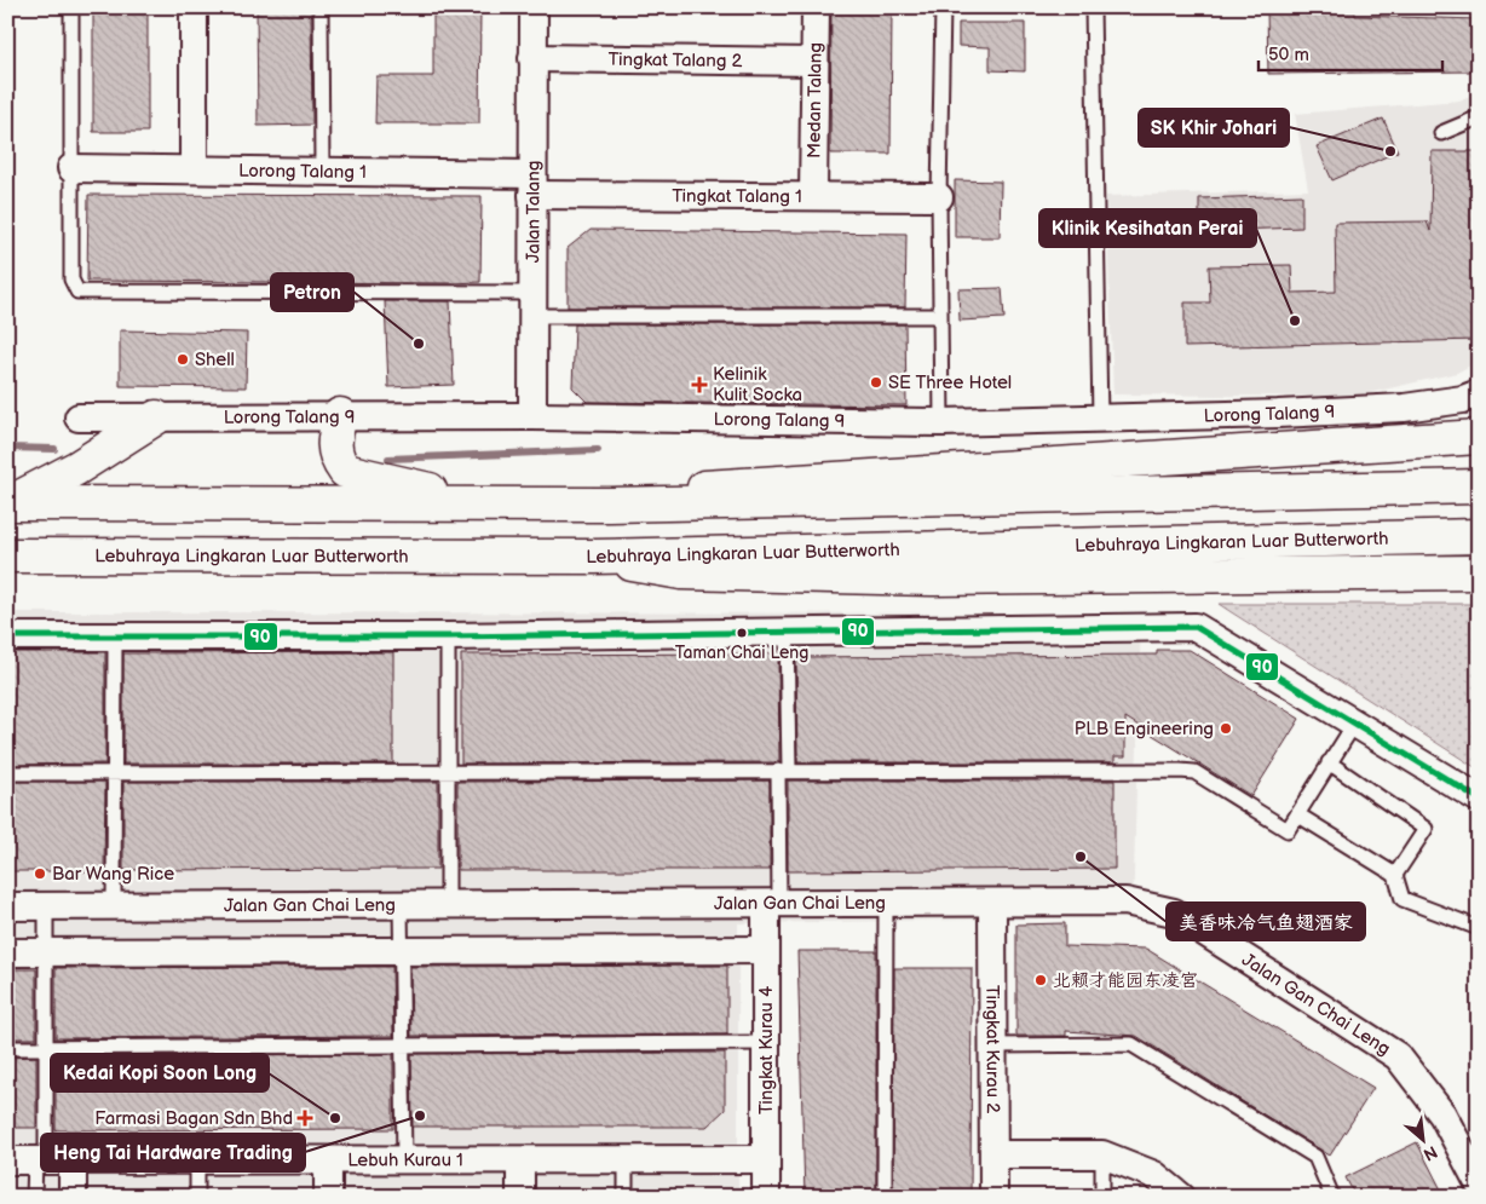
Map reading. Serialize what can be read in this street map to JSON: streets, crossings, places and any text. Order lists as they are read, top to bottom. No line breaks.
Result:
{"streets":{"highway":["Lebuhraya Lingkaran Luar Butterworth"],"street":["Tingkat Talang 2","Medan Talang","Lorong Talang 1","Tingkat Talang 1","Jalan Talang","Lorong Talang 9","Jalan Gan Chai Leng","Tingkat Kurau 2","Tingkat Kurau 4","Lebuh Kurau 1"]},"crossings":[["Tingkat Talang 2","Medan Talang"],["Tingkat Talang 2","Jalan Talang"],["Medan Talang","Tingkat Talang 1"],["Lorong Talang 1","Tingkat Talang 1"],["Lorong Talang 1","Jalan Talang"],["Tingkat Talang 1","Jalan Talang"],["Jalan Talang","Lorong Talang 9"],["Jalan Gan Chai Leng","Tingkat Kurau 2"],["Jalan Gan Chai Leng","Tingkat Kurau 4"],["Tingkat Kurau 4","Lebuh Kurau 1"]],"places":{"other":["SK Khir Johari","Klinik Kesihatan Perai","Petron","Shell","SE Three Hotel","Taman Chai Leng","PLB Engineering","美香味冷气鱼翅酒家","Bar Wang Rice","北赖才能园东凌宫","Heng Tai Hardware Trading","Kedai Kopi Soon Long"],"health":["Kelinik Kulit Socka","Farmasi Bagan Sdn Bhd"]},"lines":["transit line 90"],"scale_bar":"50 m","north":"bottom right"}
